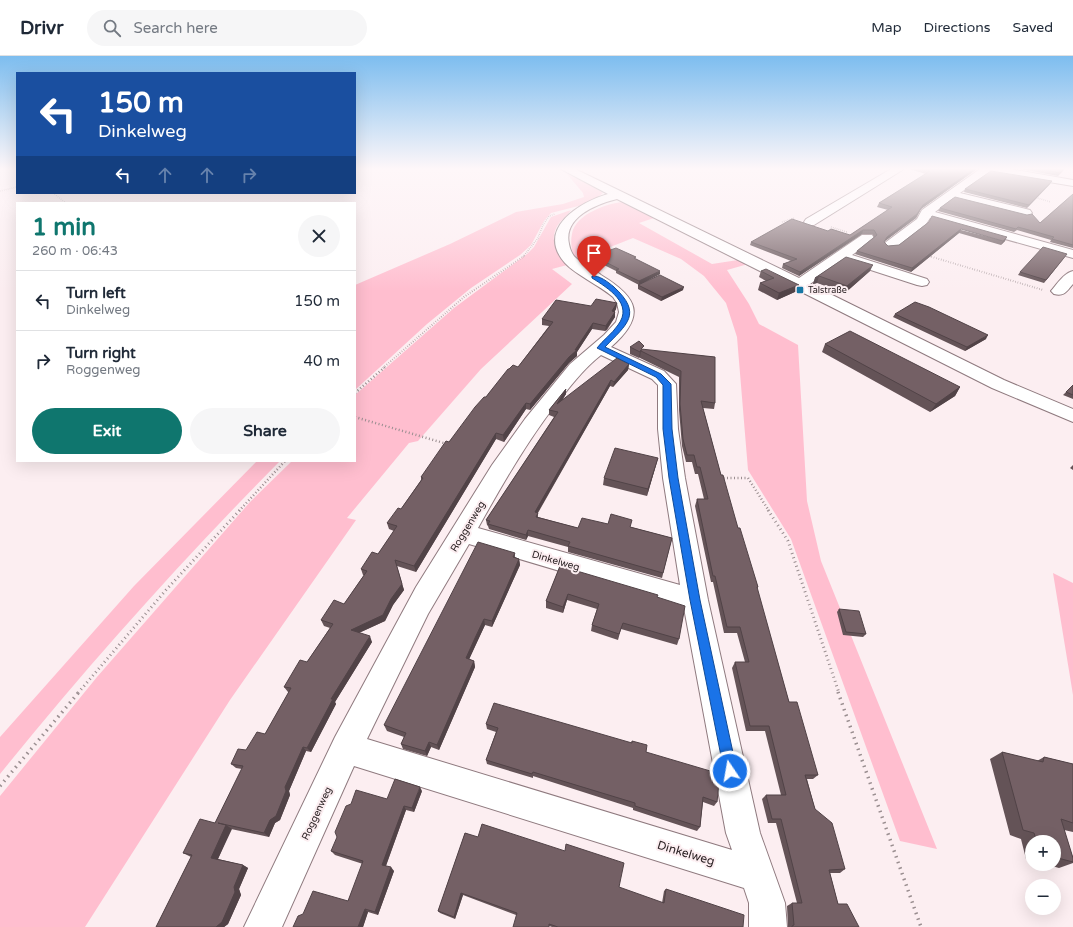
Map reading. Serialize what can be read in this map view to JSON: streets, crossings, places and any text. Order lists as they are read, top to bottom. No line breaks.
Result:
{"streets":{"street":["Roggenweg","Dinkelweg"]},"crossings":[["Roggenweg","Dinkelweg"]],"places":{"transit":["Talstraße"]},"page":{"header":"Drivr","search":"Search here","nav":["Map","Directions","Saved"],"turn":["150 m","Dinkelweg"],"heading":["1 min","260 m · 06:43"],"list":[{"name":"Turn left","note":"Dinkelweg","value":"150 m"},{"name":"Turn right","note":"Roggenweg","value":"40 m"}],"buttons":["Exit","Share"],"map_buttons":["+","−"]}}
